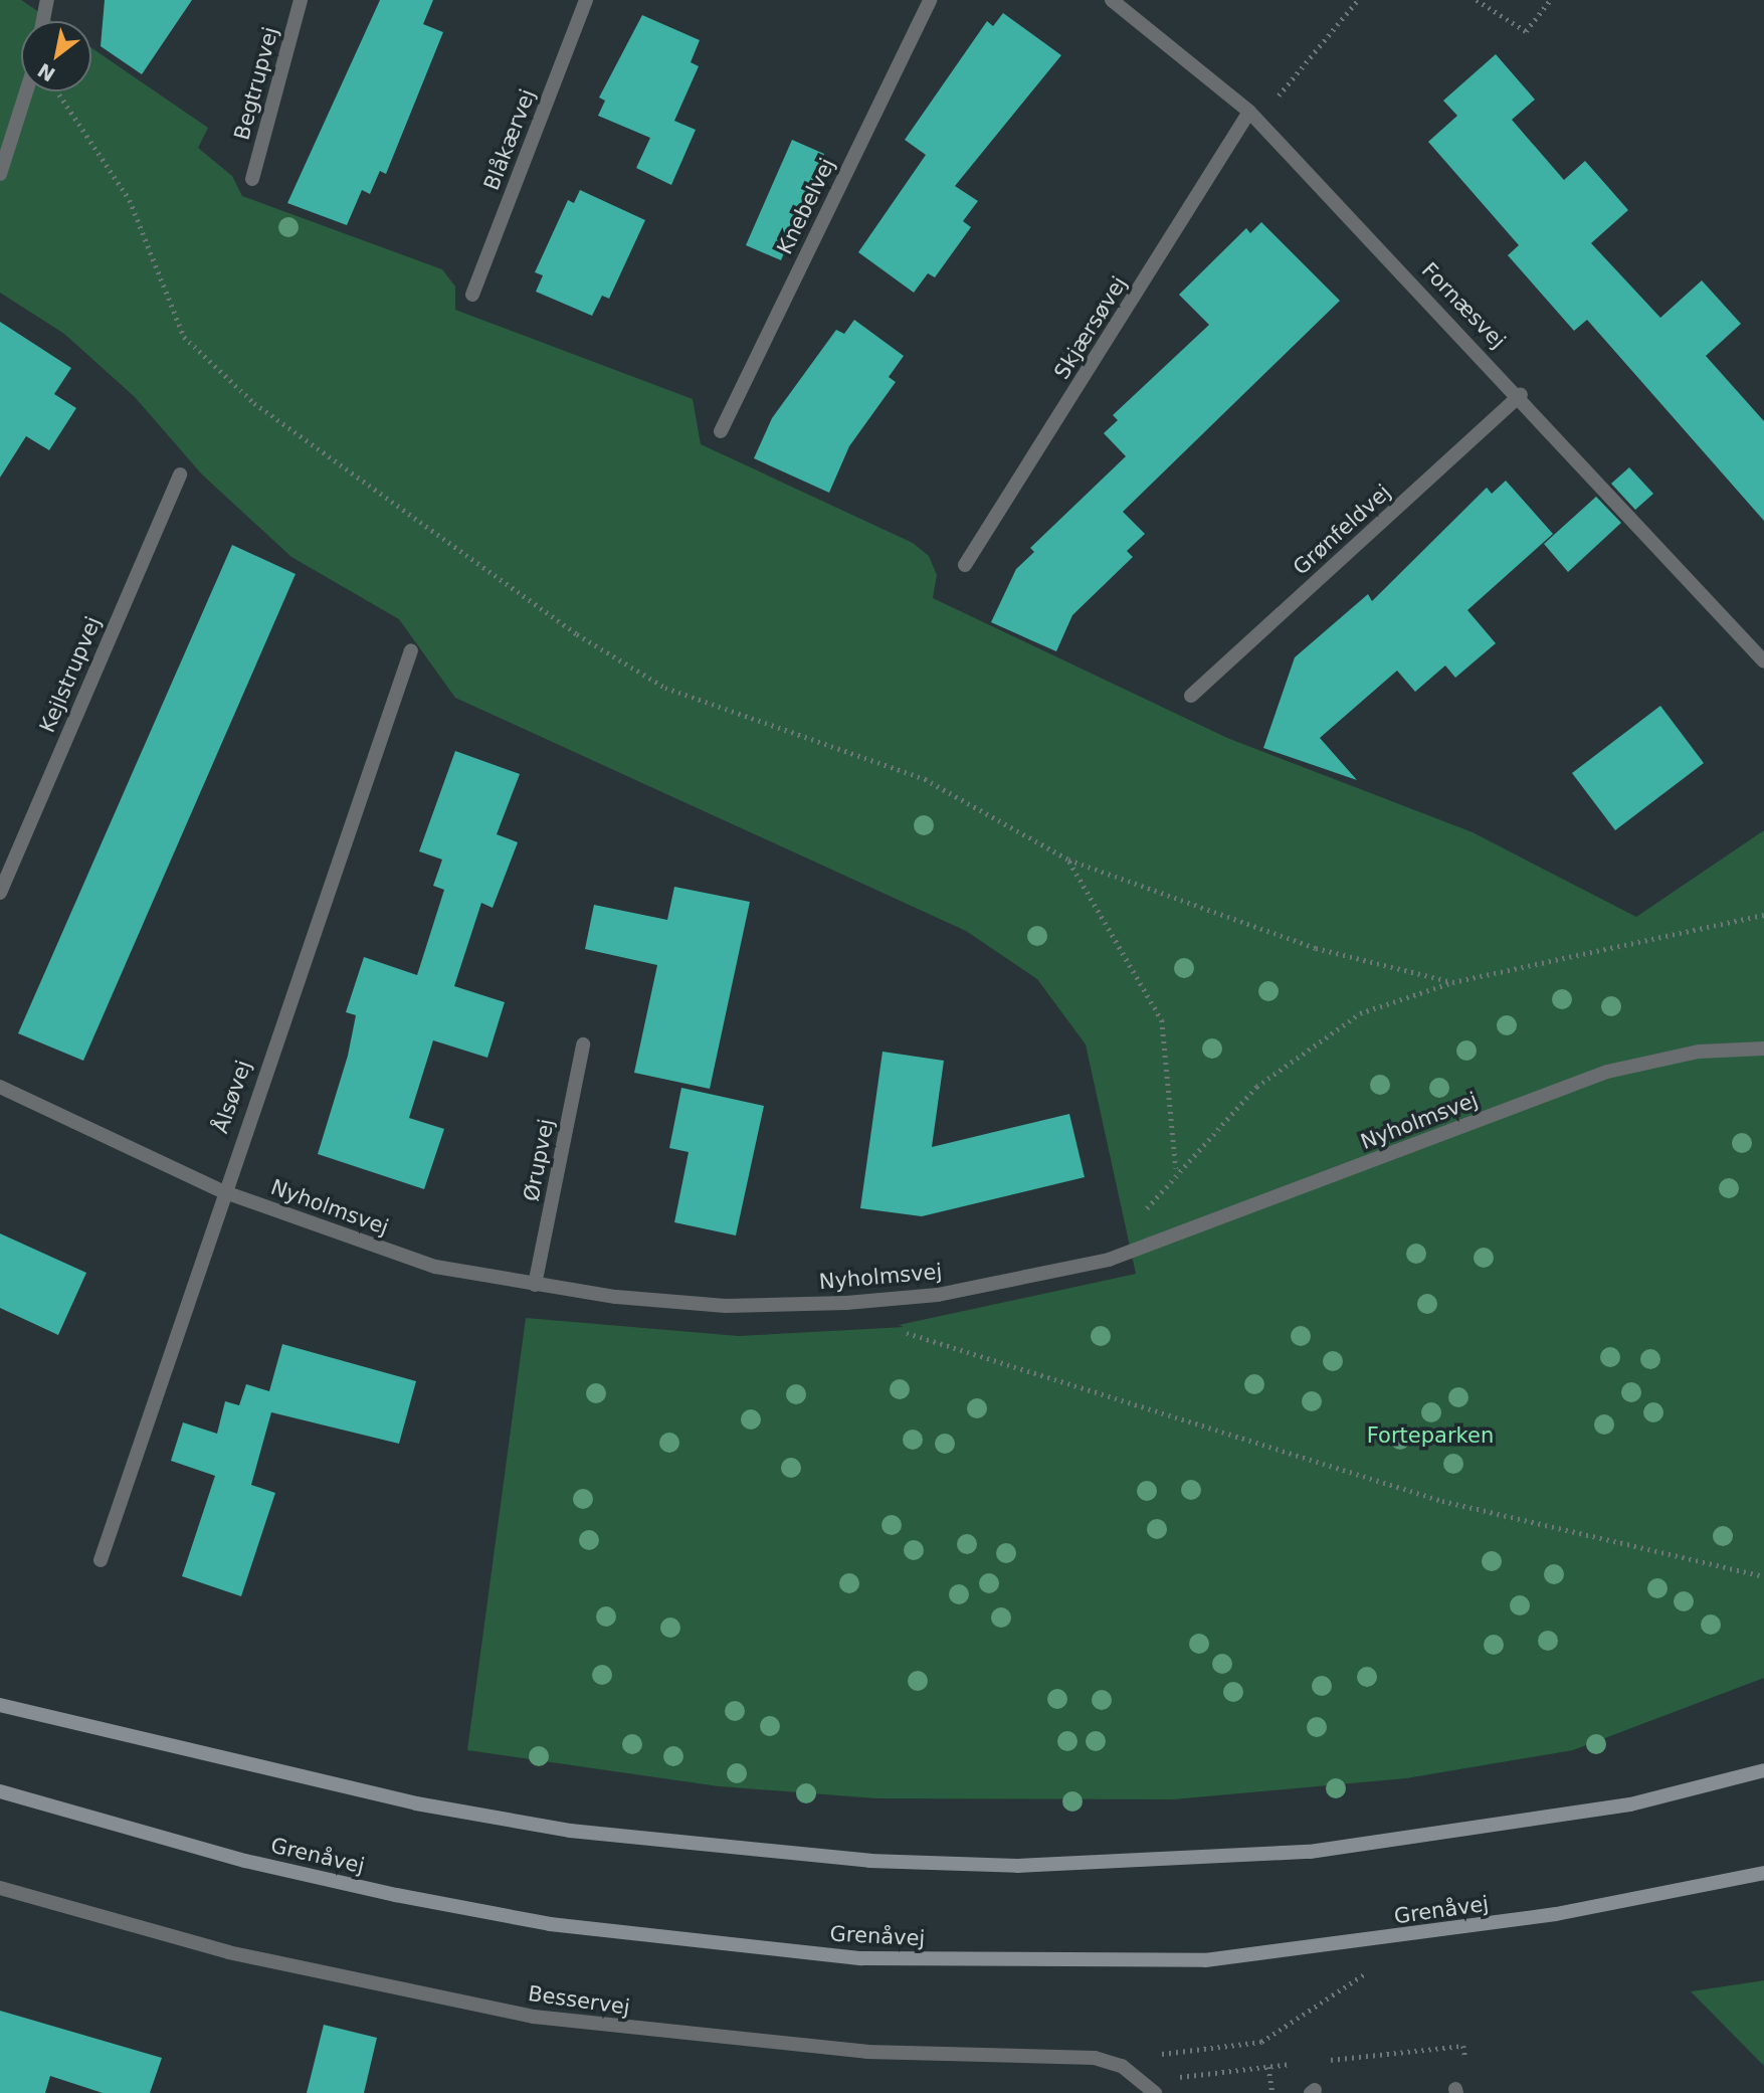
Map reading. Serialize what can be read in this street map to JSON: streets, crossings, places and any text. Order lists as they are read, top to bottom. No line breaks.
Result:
{"streets":{"main road":["Grenåvej"],"street":["Begtrupvej","Blåkærvej","Knebelvej","Fornæsvej","Skjærsøvej","Grønfeldvej","Kejlstrupvej","Ålsøvej","Nyholmsvej","Ørupvej","Besservej"]},"crossings":[["Fornæsvej","Skjærsøvej"],["Fornæsvej","Grønfeldvej"],["Ålsøvej","Nyholmsvej"],["Nyholmsvej","Ørupvej"]],"parks":["Forteparken"],"north":"bottom left"}
